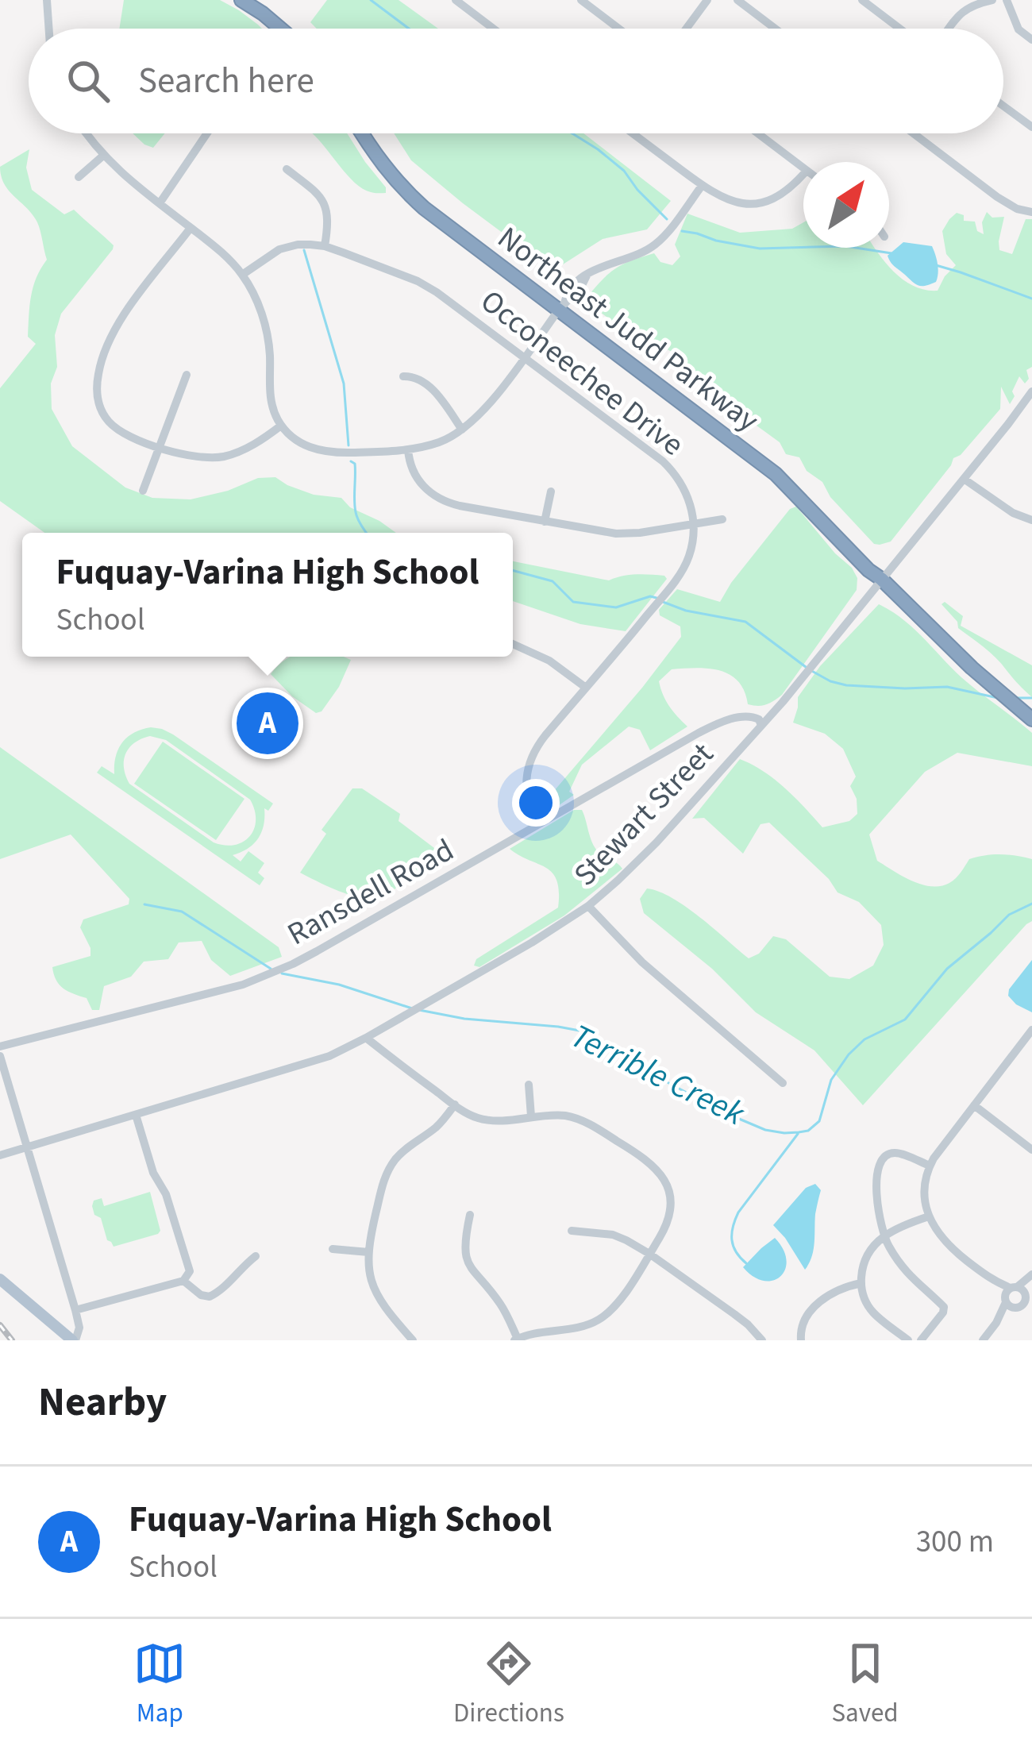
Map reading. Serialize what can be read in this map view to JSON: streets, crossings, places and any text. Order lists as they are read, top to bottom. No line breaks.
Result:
{"streets":{"highway":["Northeast Judd Parkway"],"street":["Occoneechee Drive","Stewart Street","Ransdell Road"]},"crossings":[["Northeast Judd Parkway","Stewart Street"],["Occoneechee Drive","Ransdell Road"],["Stewart Street","Ransdell Road"]],"water":["Terrible Creek"],"north":"top right","page":{"search":"Search here","popup":["Fuquay-Varina High School","School"],"pins":"A","heading":"Nearby","list":[{"mark":"A","name":"Fuquay-Varina High School","note":"School","value":"300 m"}],"nav":["Map","Directions","Saved"]}}
